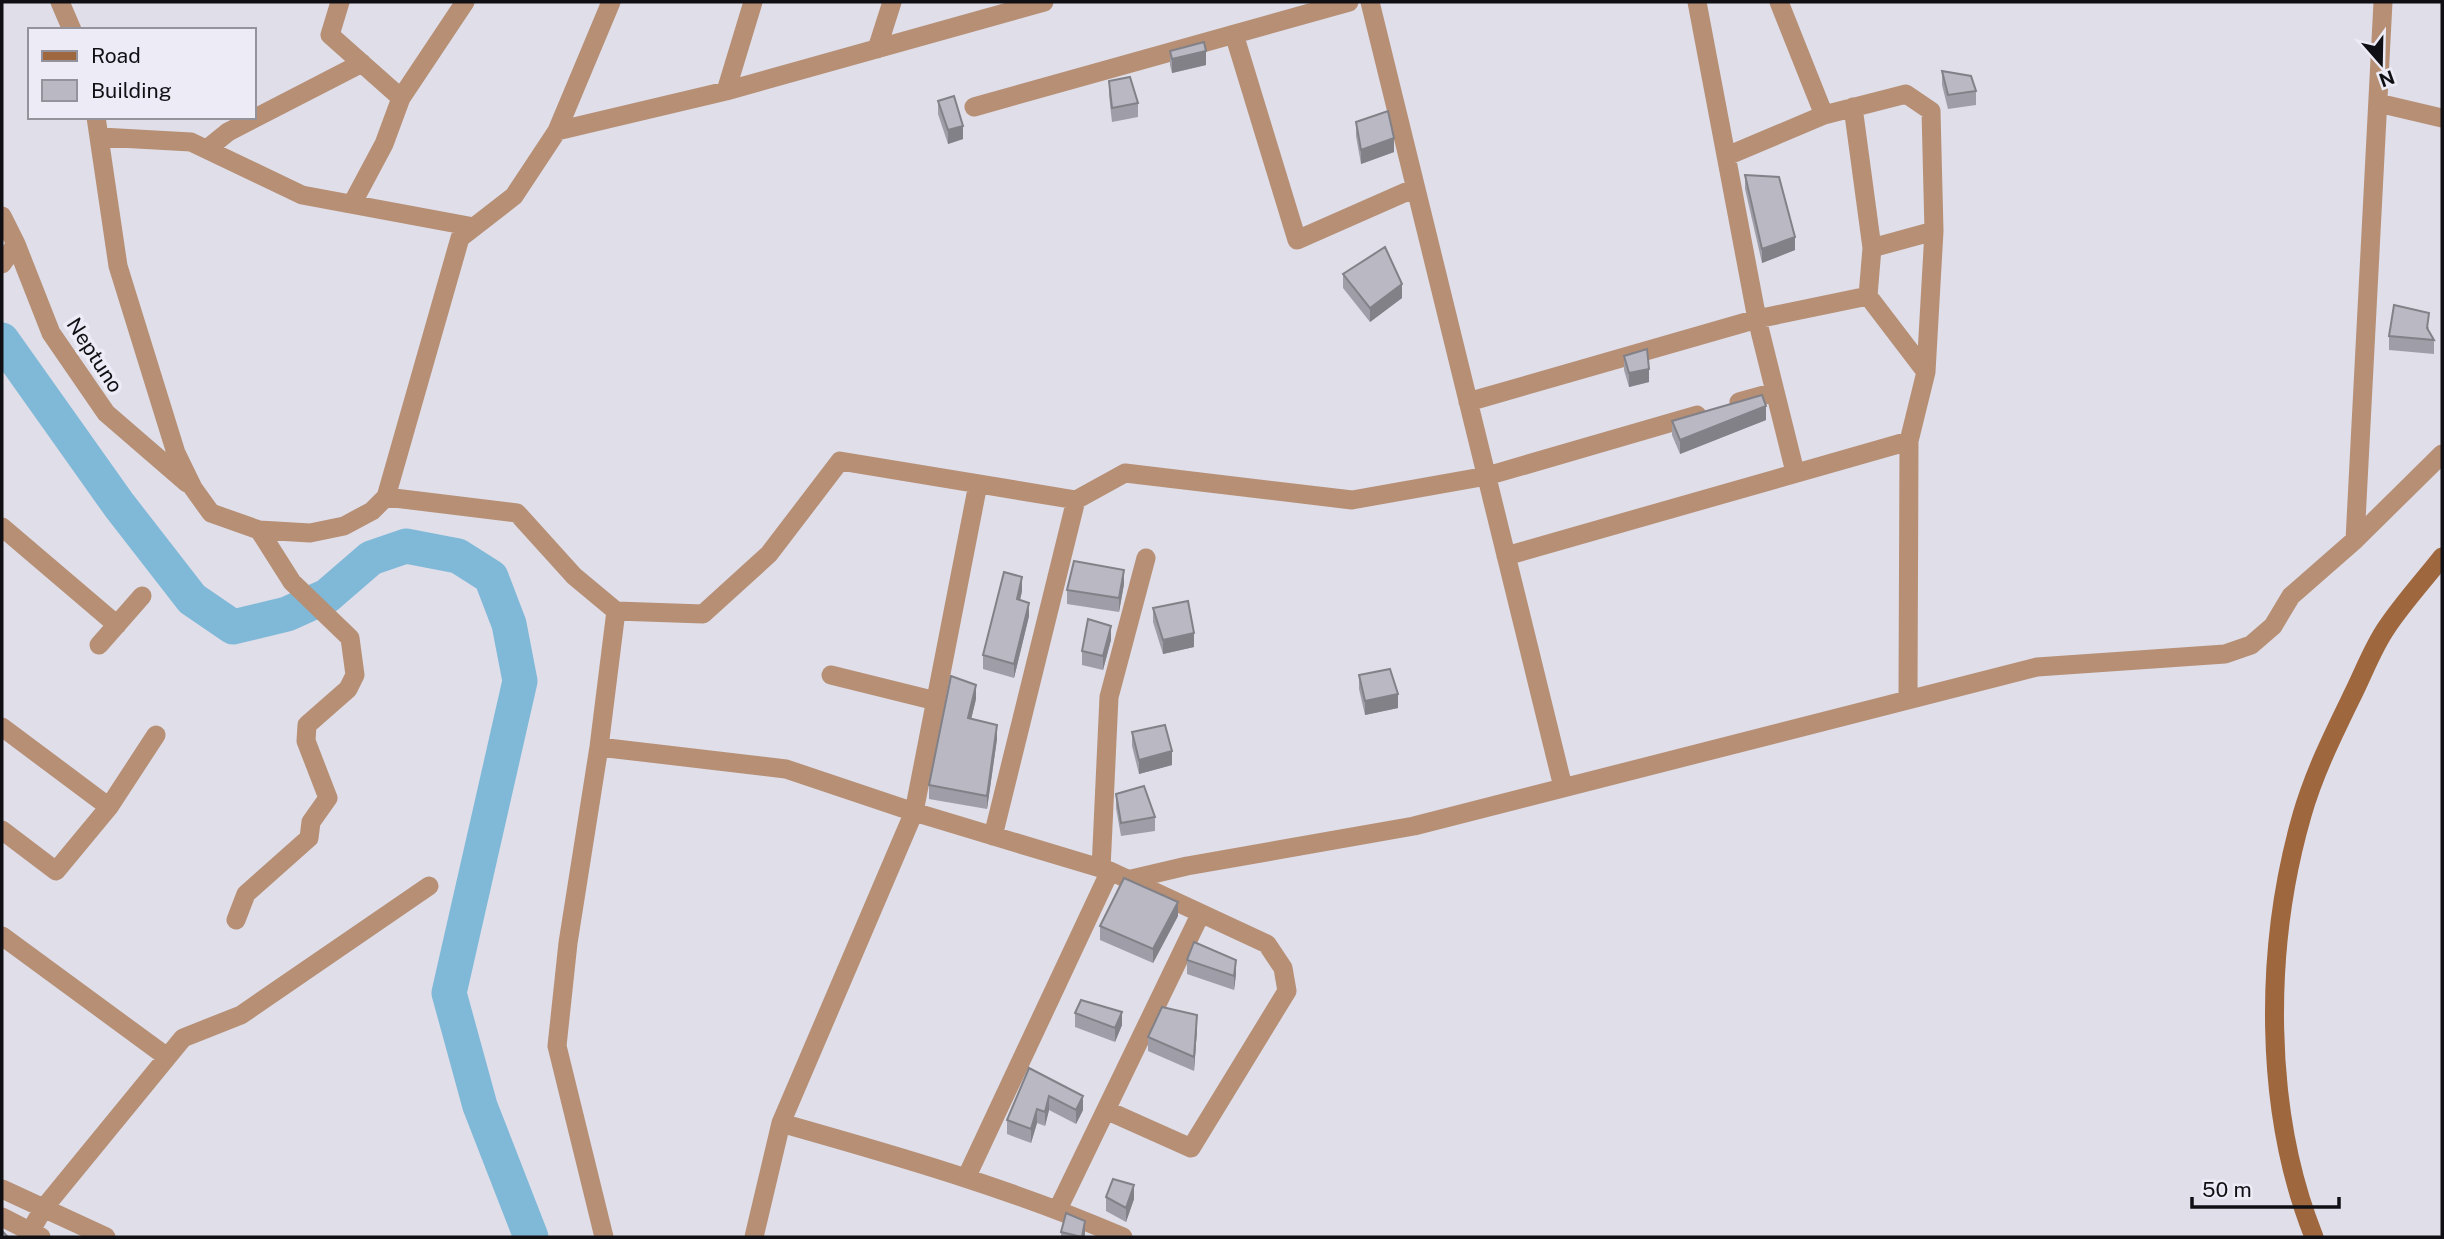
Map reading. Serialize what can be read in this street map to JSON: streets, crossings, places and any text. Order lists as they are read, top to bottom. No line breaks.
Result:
{"streets":{"street":["Neptuno"]},"legend":["Road","Building"],"scale_bar":"50 m","north":"bottom"}
